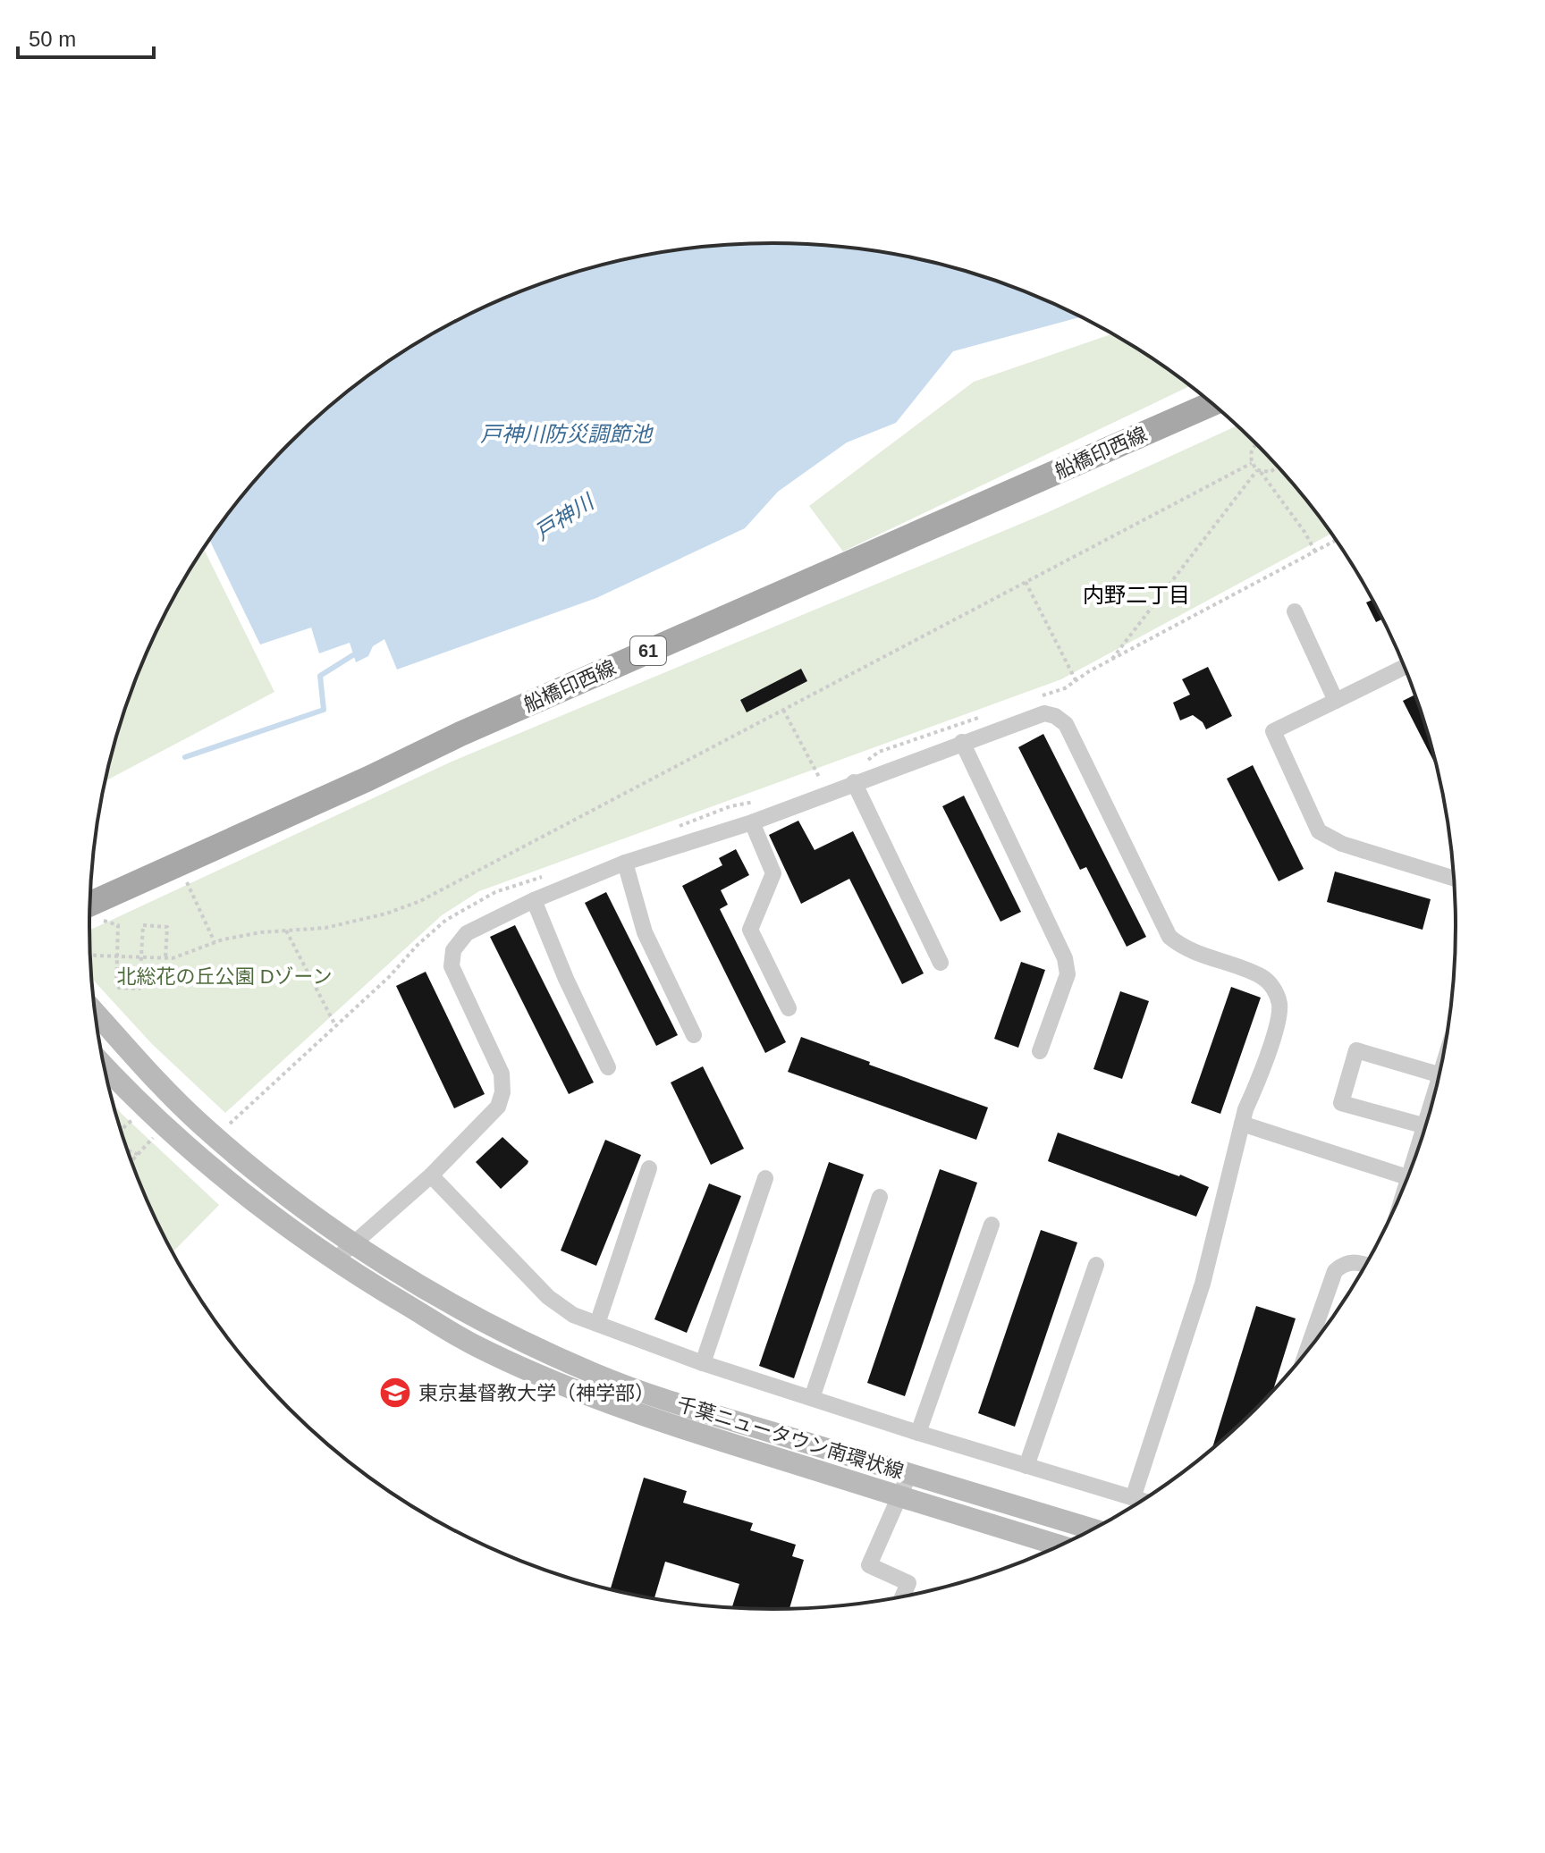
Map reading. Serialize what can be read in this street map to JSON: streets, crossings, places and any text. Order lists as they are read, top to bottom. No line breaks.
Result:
{"streets":{"main road":["船橋印西線","61","千葉ニュータウン南環状線"]},"districts":["内野二丁目"],"water":["戸神川防災調節池","戸神川"],"parks":["北総花の丘公園 Dゾーン"],"places":{"school or university":["東京基督教大学（神学部）"]},"scale_bar":"50 m"}
